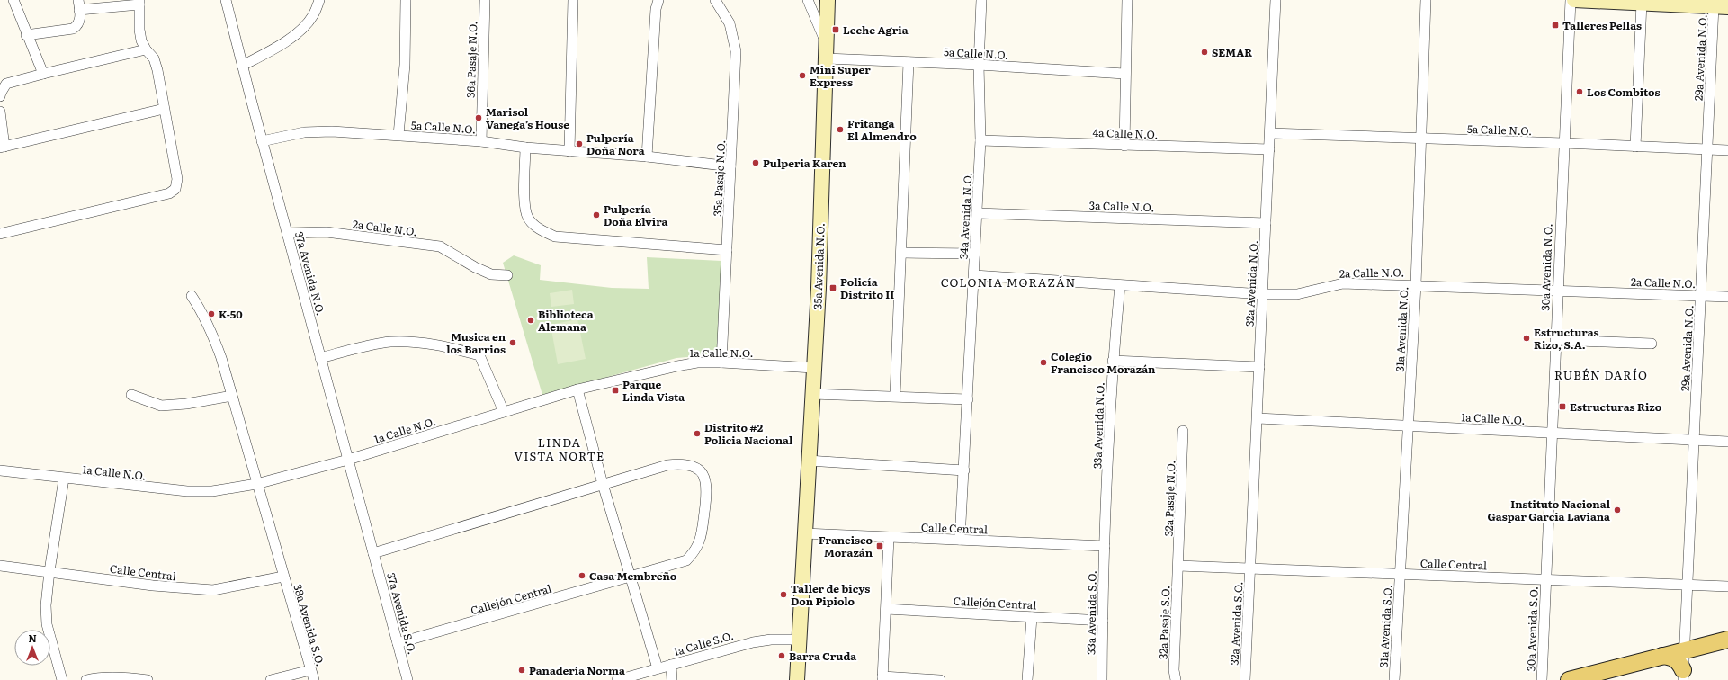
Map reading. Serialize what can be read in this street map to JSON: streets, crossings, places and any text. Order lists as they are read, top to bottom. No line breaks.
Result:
{"streets":{"main road":["35a Avenida N.O."],"street":["5a Calle N.O.","29a Avenida N.O.","36a Pasaje N.O.","4a Calle N.O.","35a Pasaje N.O.","3a Calle N.O.","34a Avenida N.O.","2a Calle N.O.","30a Avenida N.O.","37a Avenida N.O.","32a Avenida N.O.","31a Avenida N.O.","1a Calle N.O.","33a Avenida N.O.","32a Pasaje N.O.","Calle Central","Callejón Central","33a Avenida S.O.","37a Avenida S.O.","32a Pasaje S.O.","32a Avenida S.O.","38a Avenida S.O.","31a Avenida S.O.","30a Avenida S.O.","1a Calle S.O."]},"crossings":[["5a Calle N.O.","29a Avenida N.O."],["5a Calle N.O.","36a Pasaje N.O."],["5a Calle N.O.","35a Pasaje N.O."],["5a Calle N.O.","34a Avenida N.O."],["5a Calle N.O.","35a Avenida N.O."],["5a Calle N.O.","30a Avenida N.O."],["5a Calle N.O.","37a Avenida N.O."],["5a Calle N.O.","32a Avenida N.O."],["5a Calle N.O.","31a Avenida N.O."],["29a Avenida N.O.","2a Calle N.O."],["29a Avenida N.O.","1a Calle N.O."],["29a Avenida N.O.","Calle Central"],["4a Calle N.O.","34a Avenida N.O."],["4a Calle N.O.","32a Avenida N.O."],["35a Pasaje N.O.","1a Calle N.O."],["3a Calle N.O.","34a Avenida N.O."],["3a Calle N.O.","32a Avenida N.O."],["34a Avenida N.O.","2a Calle N.O."],["34a Avenida N.O.","Calle Central"],["2a Calle N.O.","30a Avenida N.O."],["2a Calle N.O.","37a Avenida N.O."],["2a Calle N.O.","32a Avenida N.O."],["2a Calle N.O.","31a Avenida N.O."],["2a Calle N.O.","33a Avenida N.O."],["35a Avenida N.O.","1a Calle N.O."],["35a Avenida N.O.","Calle Central"],["35a Avenida N.O.","1a Calle S.O."],["30a Avenida N.O.","1a Calle N.O."],["30a Avenida N.O.","Calle Central"],["30a Avenida N.O.","30a Avenida S.O."],["37a Avenida N.O.","1a Calle N.O."],["37a Avenida N.O.","37a Avenida S.O."],["32a Avenida N.O.","1a Calle N.O."],["32a Avenida N.O.","Calle Central"],["32a Avenida N.O.","32a Avenida S.O."],["31a Avenida N.O.","1a Calle N.O."],["31a Avenida N.O.","Calle Central"],["31a Avenida N.O.","31a Avenida S.O."],["1a Calle N.O.","38a Avenida S.O."],["33a Avenida N.O.","Calle Central"],["33a Avenida N.O.","33a Avenida S.O."],["32a Pasaje N.O.","Calle Central"],["32a Pasaje N.O.","32a Pasaje S.O."],["Calle Central","33a Avenida S.O."],["Calle Central","32a Pasaje S.O."],["Calle Central","32a Avenida S.O."],["Calle Central","38a Avenida S.O."],["Calle Central","31a Avenida S.O."],["Calle Central","30a Avenida S.O."],["Callejón Central","33a Avenida S.O."],["Callejón Central","37a Avenida S.O."]],"districts":["COLONIA MORAZÁN","RUBÉN DARÍO","LINDA VISTA NORTE"],"places":{"transit":["Talleres Pellas","Leche Agria","Policía Distrito II","Parque Linda Vista","Estructuras Rizo","Francisco Morazán"],"other":["SEMAR","Mini Super Express","Los Combitos","Marisol Vanega’s House","Fritanga El Almendro","Pulpería Doña Nora","Pulperia Karen","Pulpería Doña Elvira","K-50","Biblioteca Alemana","Estructuras Rizo, S.A.","Musica en los Barrios","Colegio Francisco Morazán","Distrito #2 Policia Nacional","Instituto Nacional Gaspar Garcia Laviana","Casa Membreño","Taller de bicys Don Pipiolo","Barra Cruda","Panadería Norma"]},"north":"top"}
